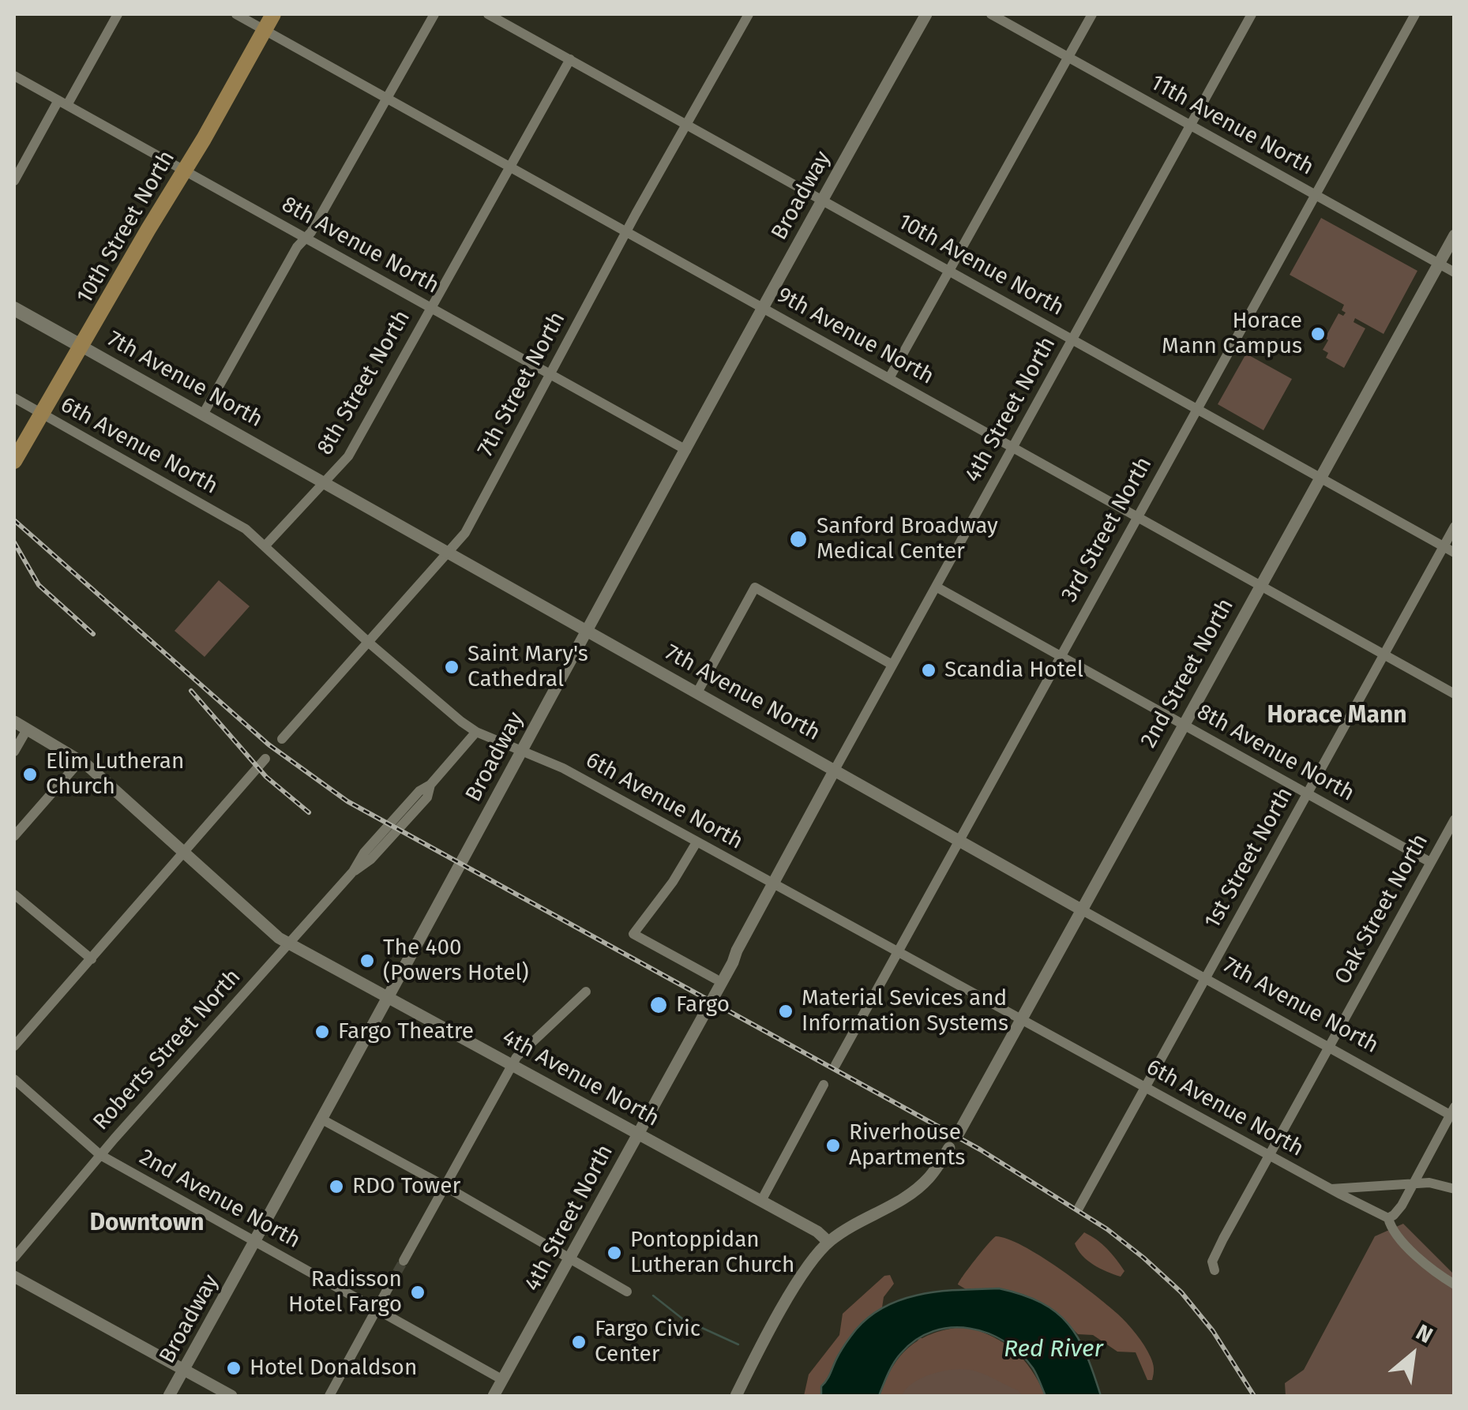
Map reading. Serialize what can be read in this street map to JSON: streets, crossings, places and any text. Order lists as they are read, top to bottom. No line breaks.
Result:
{"streets":{"main road":["10th Street North","7th Avenue North"],"street":["11th Avenue North","Broadway","8th Avenue North","10th Avenue North","9th Avenue North","8th Street North","7th Street North","4th Street North","6th Avenue North","3rd Street North","2nd Street North","1st Street North","Oak Street North","Roberts Street North","4th Avenue North","2nd Avenue North"]},"crossings":[["11th Avenue North","4th Street North"],["11th Avenue North","3rd Street North"],["11th Avenue North","2nd Street North"],["Broadway","8th Avenue North"],["Broadway","10th Avenue North"],["Broadway","9th Avenue North"],["Broadway","7th Avenue North"],["Broadway","6th Avenue North"],["Broadway","4th Avenue North"],["Broadway","2nd Avenue North"],["10th Street North","8th Avenue North"],["10th Street North","9th Avenue North"],["10th Street North","7th Avenue North"],["10th Street North","6th Avenue North"],["8th Avenue North","8th Street North"],["8th Avenue North","7th Street North"],["8th Avenue North","4th Street North"],["8th Avenue North","3rd Street North"],["8th Avenue North","2nd Street North"],["8th Avenue North","1st Street North"],["8th Avenue North","Oak Street North"],["10th Avenue North","8th Street North"],["10th Avenue North","7th Street North"],["10th Avenue North","4th Street North"],["10th Avenue North","3rd Street North"],["10th Avenue North","2nd Street North"],["10th Avenue North","1st Street North"],["9th Avenue North","8th Street North"],["9th Avenue North","7th Street North"],["9th Avenue North","4th Street North"],["9th Avenue North","3rd Street North"],["9th Avenue North","2nd Street North"],["9th Avenue North","1st Street North"],["7th Avenue North","8th Street North"],["7th Avenue North","7th Street North"],["7th Avenue North","4th Street North"],["7th Avenue North","3rd Street North"],["7th Avenue North","2nd Street North"],["7th Avenue North","1st Street North"],["7th Avenue North","Oak Street North"],["8th Street North","6th Avenue North"],["7th Street North","6th Avenue North"],["4th Street North","6th Avenue North"],["4th Street North","4th Avenue North"],["4th Street North","2nd Avenue North"],["6th Avenue North","3rd Street North"],["6th Avenue North","2nd Street North"],["6th Avenue North","1st Street North"],["6th Avenue North","Oak Street North"],["6th Avenue North","Roberts Street North"],["Roberts Street North","4th Avenue North"],["Roberts Street North","2nd Avenue North"]],"districts":["Horace Mann","Downtown"],"water":["Red River"],"places":["Horace Mann Campus","Sanford Broadway Medical Center","Saint Mary's Cathedral","Scandia Hotel","Elim Lutheran Church","The 400 (Powers Hotel)","Fargo","Material Sevices and Information Systems","Fargo Theatre","Riverhouse Apartments","RDO Tower","Pontoppidan Lutheran Church","Radisson Hotel Fargo","Fargo Civic Center","Hotel Donaldson"],"north":"top right"}
